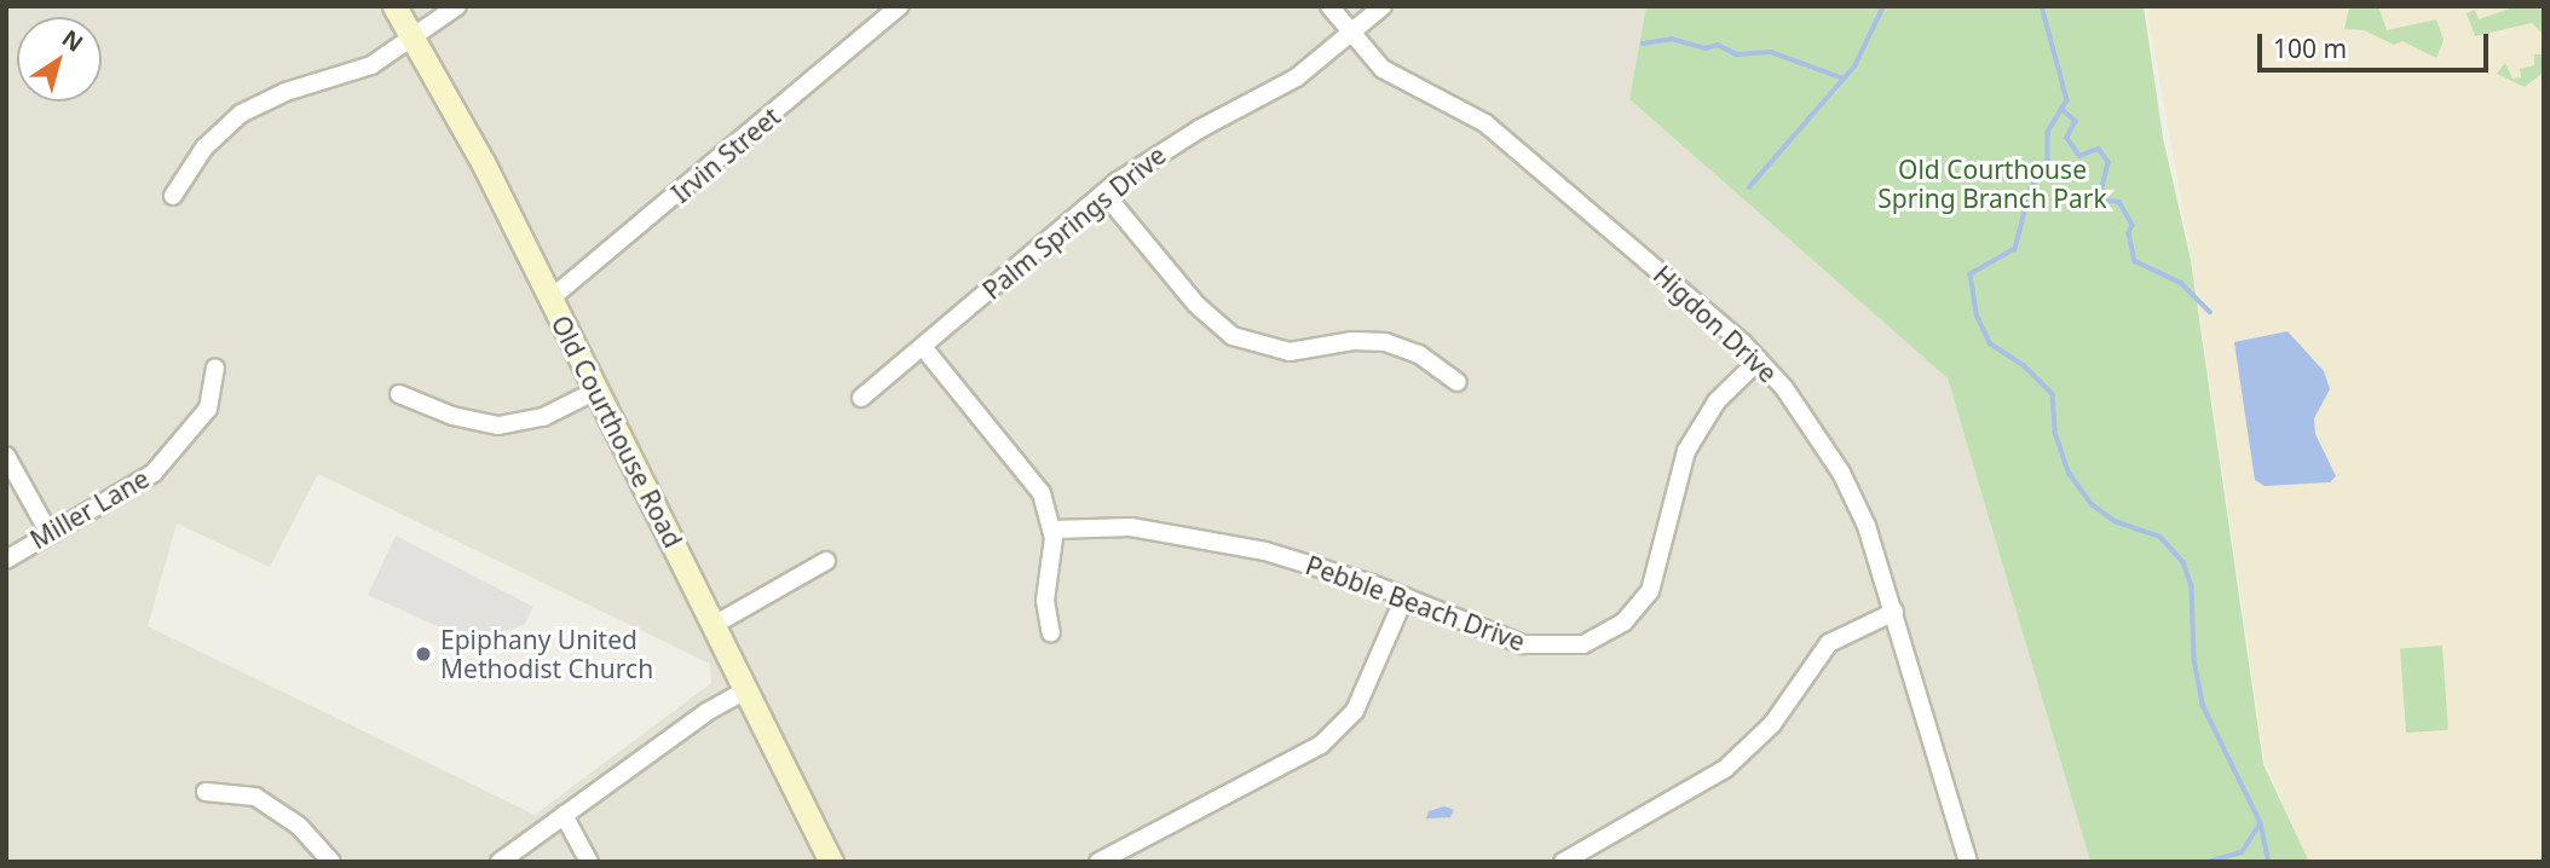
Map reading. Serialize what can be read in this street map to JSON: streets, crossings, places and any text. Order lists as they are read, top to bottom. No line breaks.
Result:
{"streets":{"street":["Irvin Street","Palm Springs Drive","Higdon Drive","Old Courthouse Road","Miller Lane","Pebble Beach Drive"]},"crossings":[["Irvin Street","Old Courthouse Road"],["Palm Springs Drive","Higdon Drive"],["Higdon Drive","Pebble Beach Drive"]],"parks":["Old Courthouse Spring Branch Park"],"places":["Epiphany United Methodist Church"],"scale_bar":"100 m","north":"top right"}
